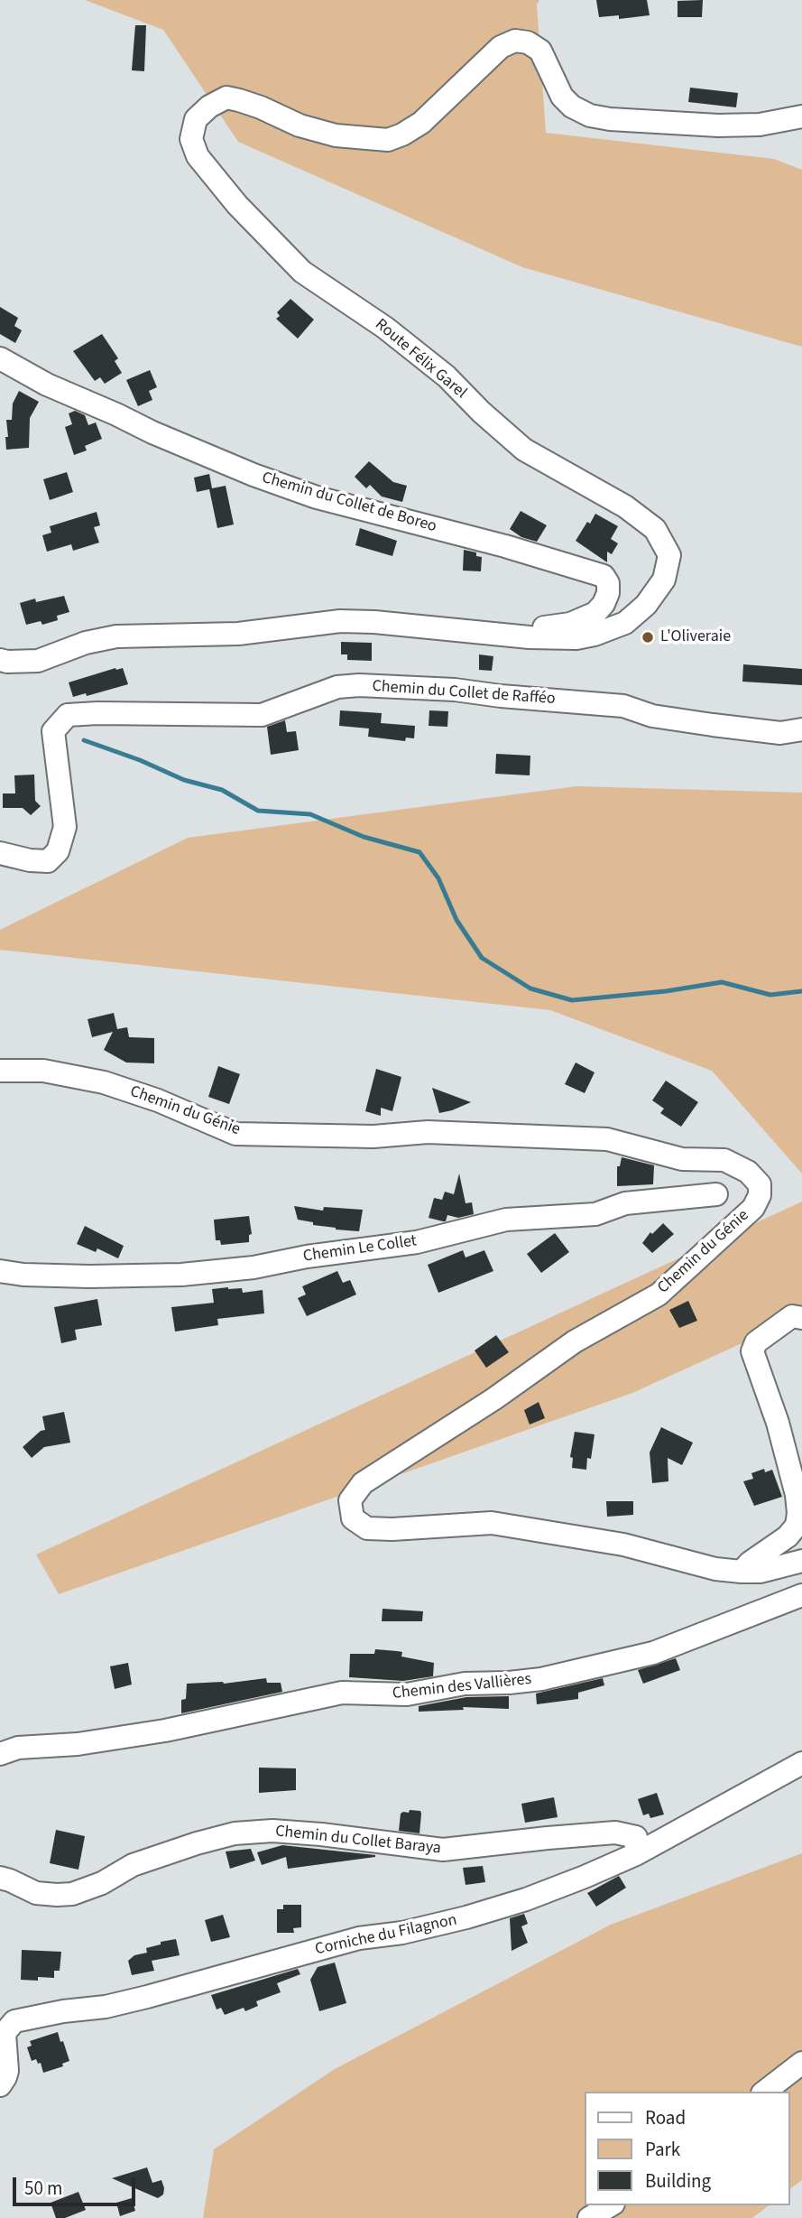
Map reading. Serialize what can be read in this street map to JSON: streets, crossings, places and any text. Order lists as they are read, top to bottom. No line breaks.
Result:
{"streets":{"street":["Route Félix Garel","Chemin du Collet de Boreo","Chemin du Collet de Rafféo","Chemin du Génie","Chemin Le Collet","Chemin des Vallières","Chemin du Collet Baraya","Corniche du Filagnon"]},"crossings":[["Route Félix Garel","Chemin du Collet de Boreo"],["Chemin du Collet Baraya","Corniche du Filagnon"]],"places":["L'Oliveraie"],"legend":["Road","Park","Building"],"scale_bar":"50 m"}
